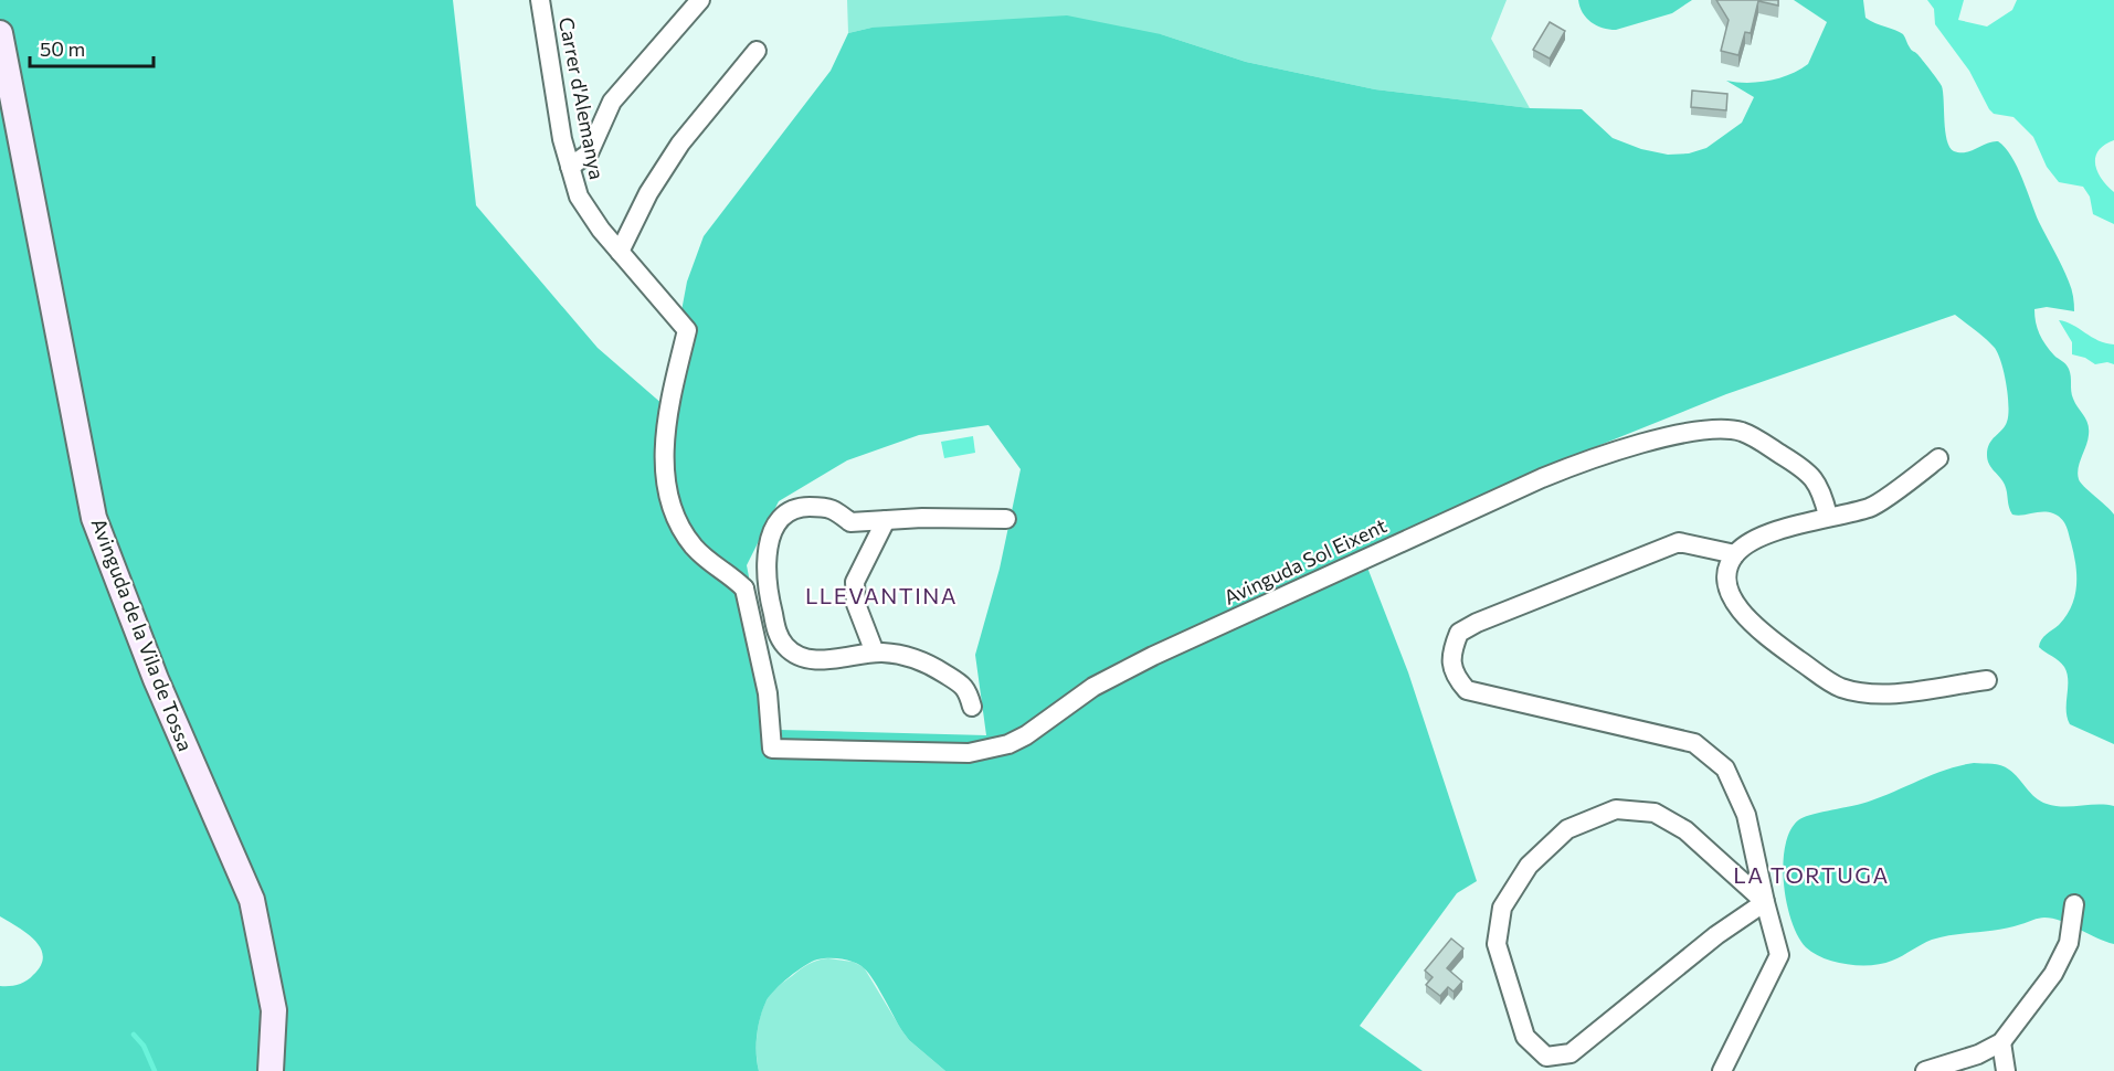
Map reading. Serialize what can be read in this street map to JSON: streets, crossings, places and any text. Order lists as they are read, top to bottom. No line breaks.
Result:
{"streets":{"main road":["Avinguda de la Vila de Tossa"],"street":["Carrer d'Alemanya","Avinguda Sol Eixent"]},"crossings":[["Carrer d'Alemanya","Avinguda Sol Eixent"]],"districts":["LLEVANTINA","LA TORTUGA"],"scale_bar":"50 m"}
